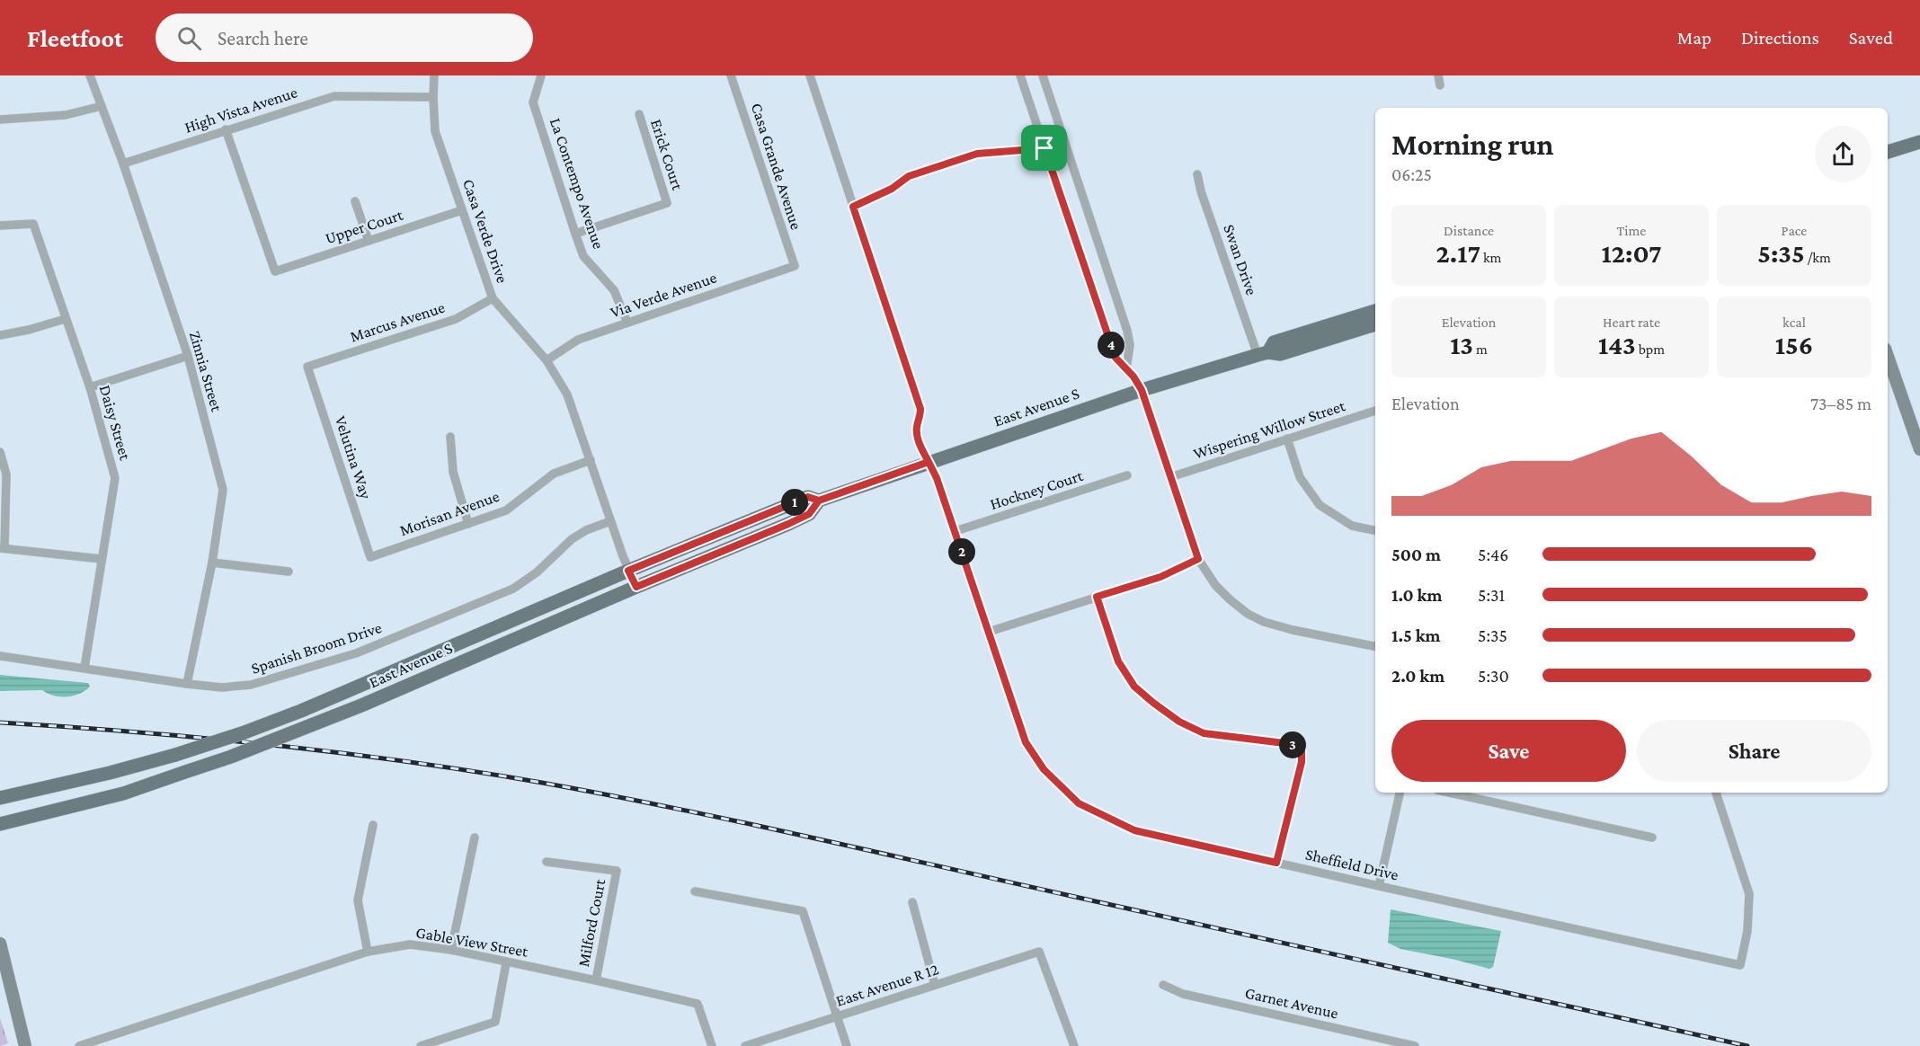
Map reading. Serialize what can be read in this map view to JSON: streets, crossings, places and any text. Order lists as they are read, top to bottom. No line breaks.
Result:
{"streets":{"main road":["East Avenue S"],"street":["High Vista Avenue","Erick Court","Casa Grande Avenue","La Contempo Avenue","Upper Court","Casa Verde Drive","Swan Drive","Via Verde Avenue","Marcus Avenue","Zinnia Street","Daisy Street","Wispering Willow Street","Velutina Way","Hockney Court","Morisan Avenue","Spanish Broom Drive","Sheffield Drive","Milford Court","Gable View Street","East Avenue R 12","Garnet Avenue"]},"crossings":[["High Vista Avenue","Upper Court"],["High Vista Avenue","Casa Verde Drive"],["High Vista Avenue","Zinnia Street"],["Erick Court","La Contempo Avenue"],["Casa Grande Avenue","Via Verde Avenue"],["La Contempo Avenue","Via Verde Avenue"],["Upper Court","Casa Verde Drive"],["Casa Verde Drive","Via Verde Avenue"],["Casa Verde Drive","Marcus Avenue"],["Casa Verde Drive","East Avenue S"],["Casa Verde Drive","Morisan Avenue"],["Casa Verde Drive","Spanish Broom Drive"],["Swan Drive","East Avenue S"],["Marcus Avenue","Velutina Way"],["Zinnia Street","Spanish Broom Drive"],["East Avenue S","Sheffield Drive"],["Daisy Street","Spanish Broom Drive"],["Velutina Way","Morisan Avenue"],["Hockney Court","Sheffield Drive"],["Milford Court","Gable View Street"]],"page":{"header":"Fleetfoot","search":"Search here","nav":["Map","Directions","Saved"],"heading":["Morning run","06:25"],"stats":[["Distance","2.17 km"],["Time","12:07"],["Pace","5:35 /km"],["Elevation","13 m"],["Heart rate","143 bpm"],["kcal","156"]],"pins":["4","1","2","3"],"chart":["Elevation","73–85 m"],"list":[{"name":"500 m","note":"5:46"},{"name":"1.0 km","note":"5:31"},{"name":"1.5 km","note":"5:35"},{"name":"2.0 km","note":"5:30"}],"buttons":["Save","Share"]}}
